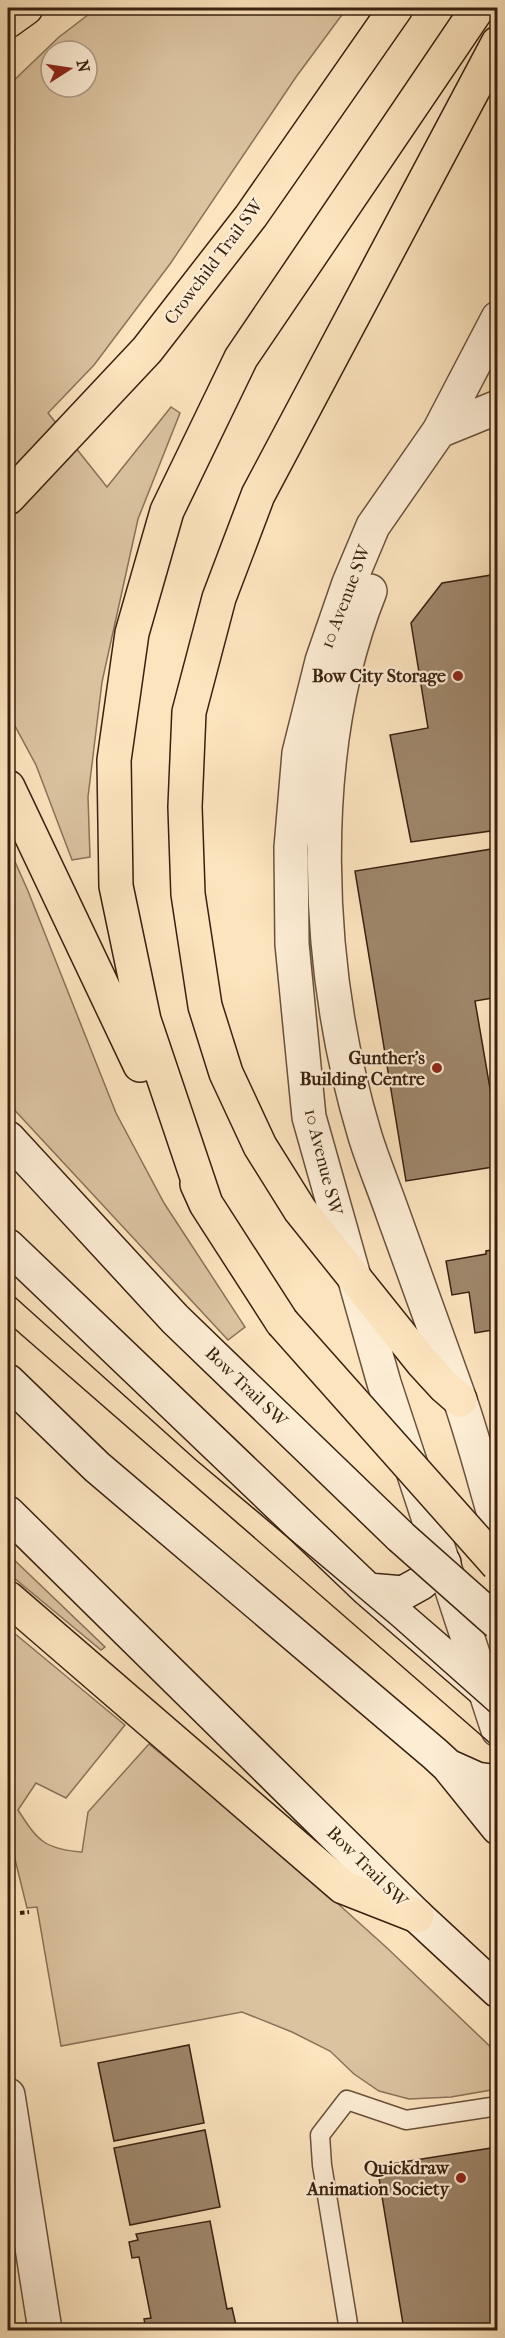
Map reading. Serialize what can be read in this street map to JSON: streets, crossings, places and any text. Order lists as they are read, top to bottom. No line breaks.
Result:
{"streets":{"highway":["Crowchild Trail SW"],"street":["10 Avenue SW","Bow Trail SW"]},"places":["Bow City Storage","Gunther's Building Centre","Quickdraw Animation Society"],"north":"right"}
